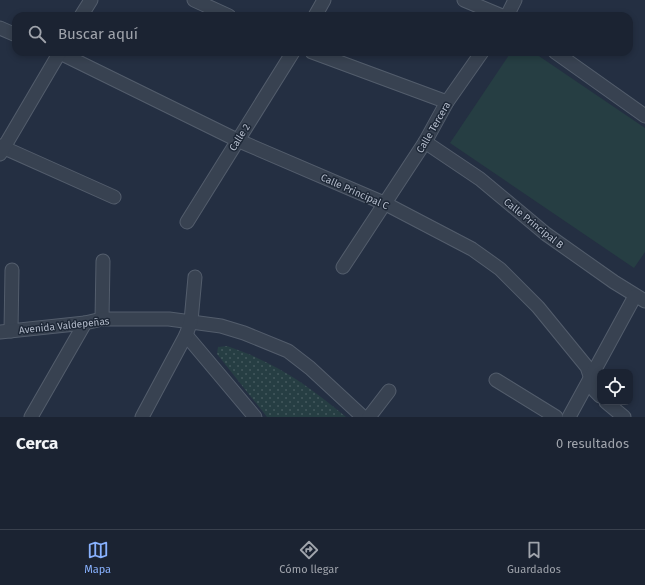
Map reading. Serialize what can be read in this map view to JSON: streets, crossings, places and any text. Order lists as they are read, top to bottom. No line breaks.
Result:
{"streets":{"street":["Calle Tercera","Calle 2","Calle Principal C","Calle Principal B","Avenida Valdepeñas"]},"crossings":[["Calle Tercera","Calle Principal C"],["Calle Tercera","Calle Principal B"],["Calle 2","Calle Principal C"]],"page":{"search":"Buscar aquí","heading":["Cerca","0 resultados"],"nav":["Mapa","Cómo llegar","Guardados"]}}
